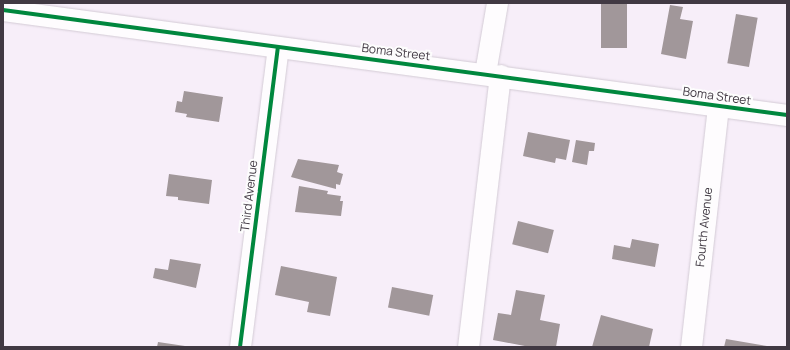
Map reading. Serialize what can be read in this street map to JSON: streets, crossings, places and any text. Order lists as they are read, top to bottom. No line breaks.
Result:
{"streets":{"street":["Boma Street","Third Avenue","Fourth Avenue"]},"crossings":[["Boma Street","Third Avenue"],["Boma Street","Fourth Avenue"]]}
